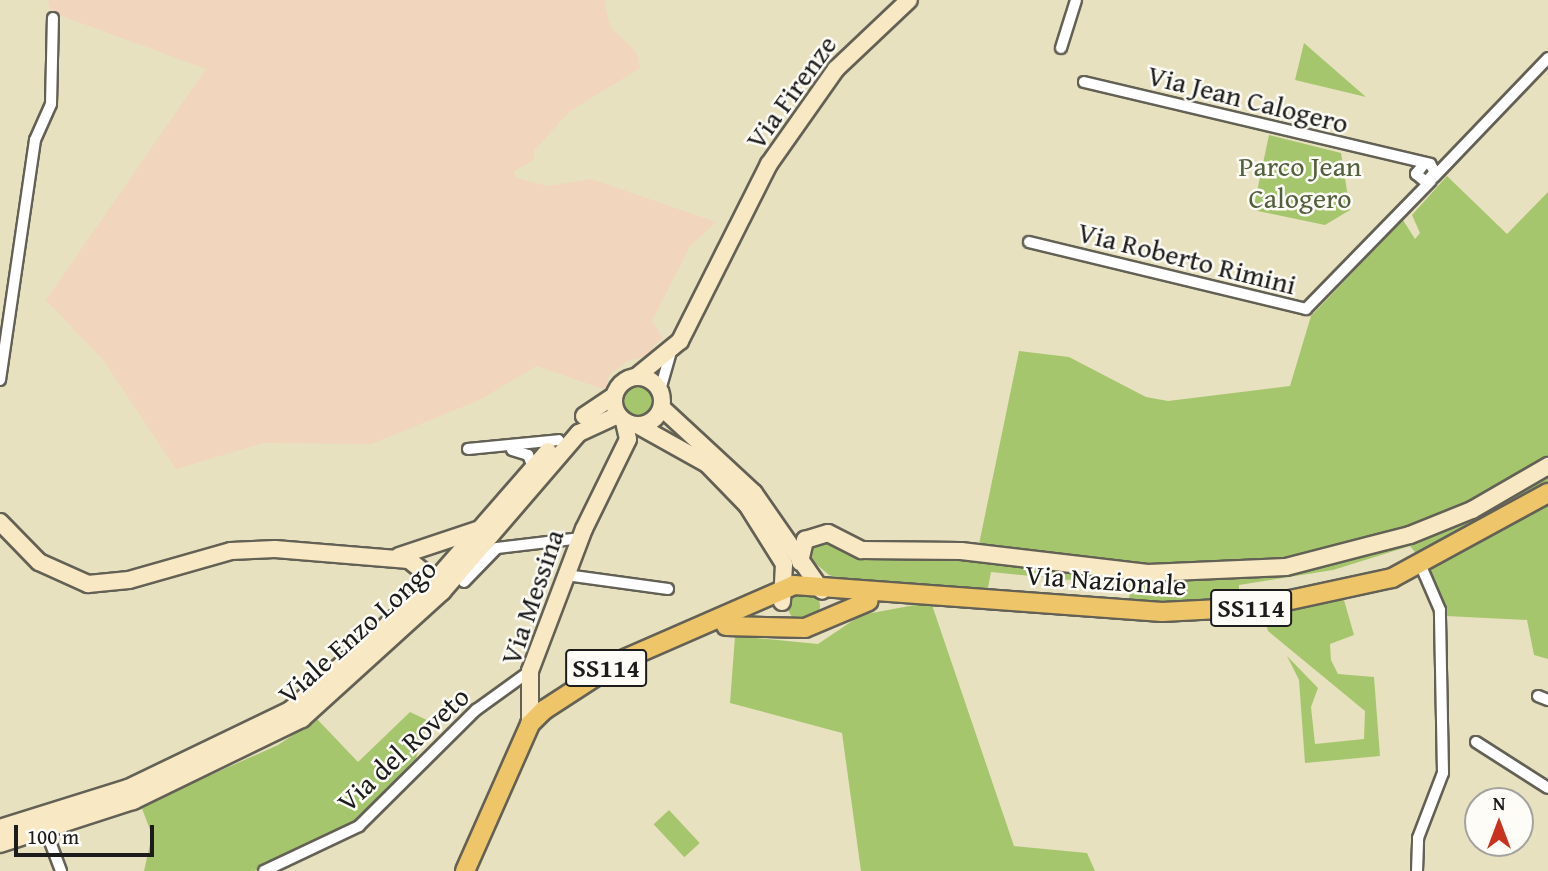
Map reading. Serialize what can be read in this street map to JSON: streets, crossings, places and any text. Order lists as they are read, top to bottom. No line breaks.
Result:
{"streets":{"main road":["Via Firenze","Via Nazionale","Via Messina","SS114","Viale Enzo Longo"],"street":["Via Jean Calogero","Via Roberto Rimini","Via del Roveto"]},"crossings":[["Via Firenze","Viale Enzo Longo"],["Via Messina","SS114"],["Via Messina","Viale Enzo Longo"],["Via Messina","Via del Roveto"]],"parks":["Parco Jean Calogero"],"scale_bar":"100 m","north":"top"}
